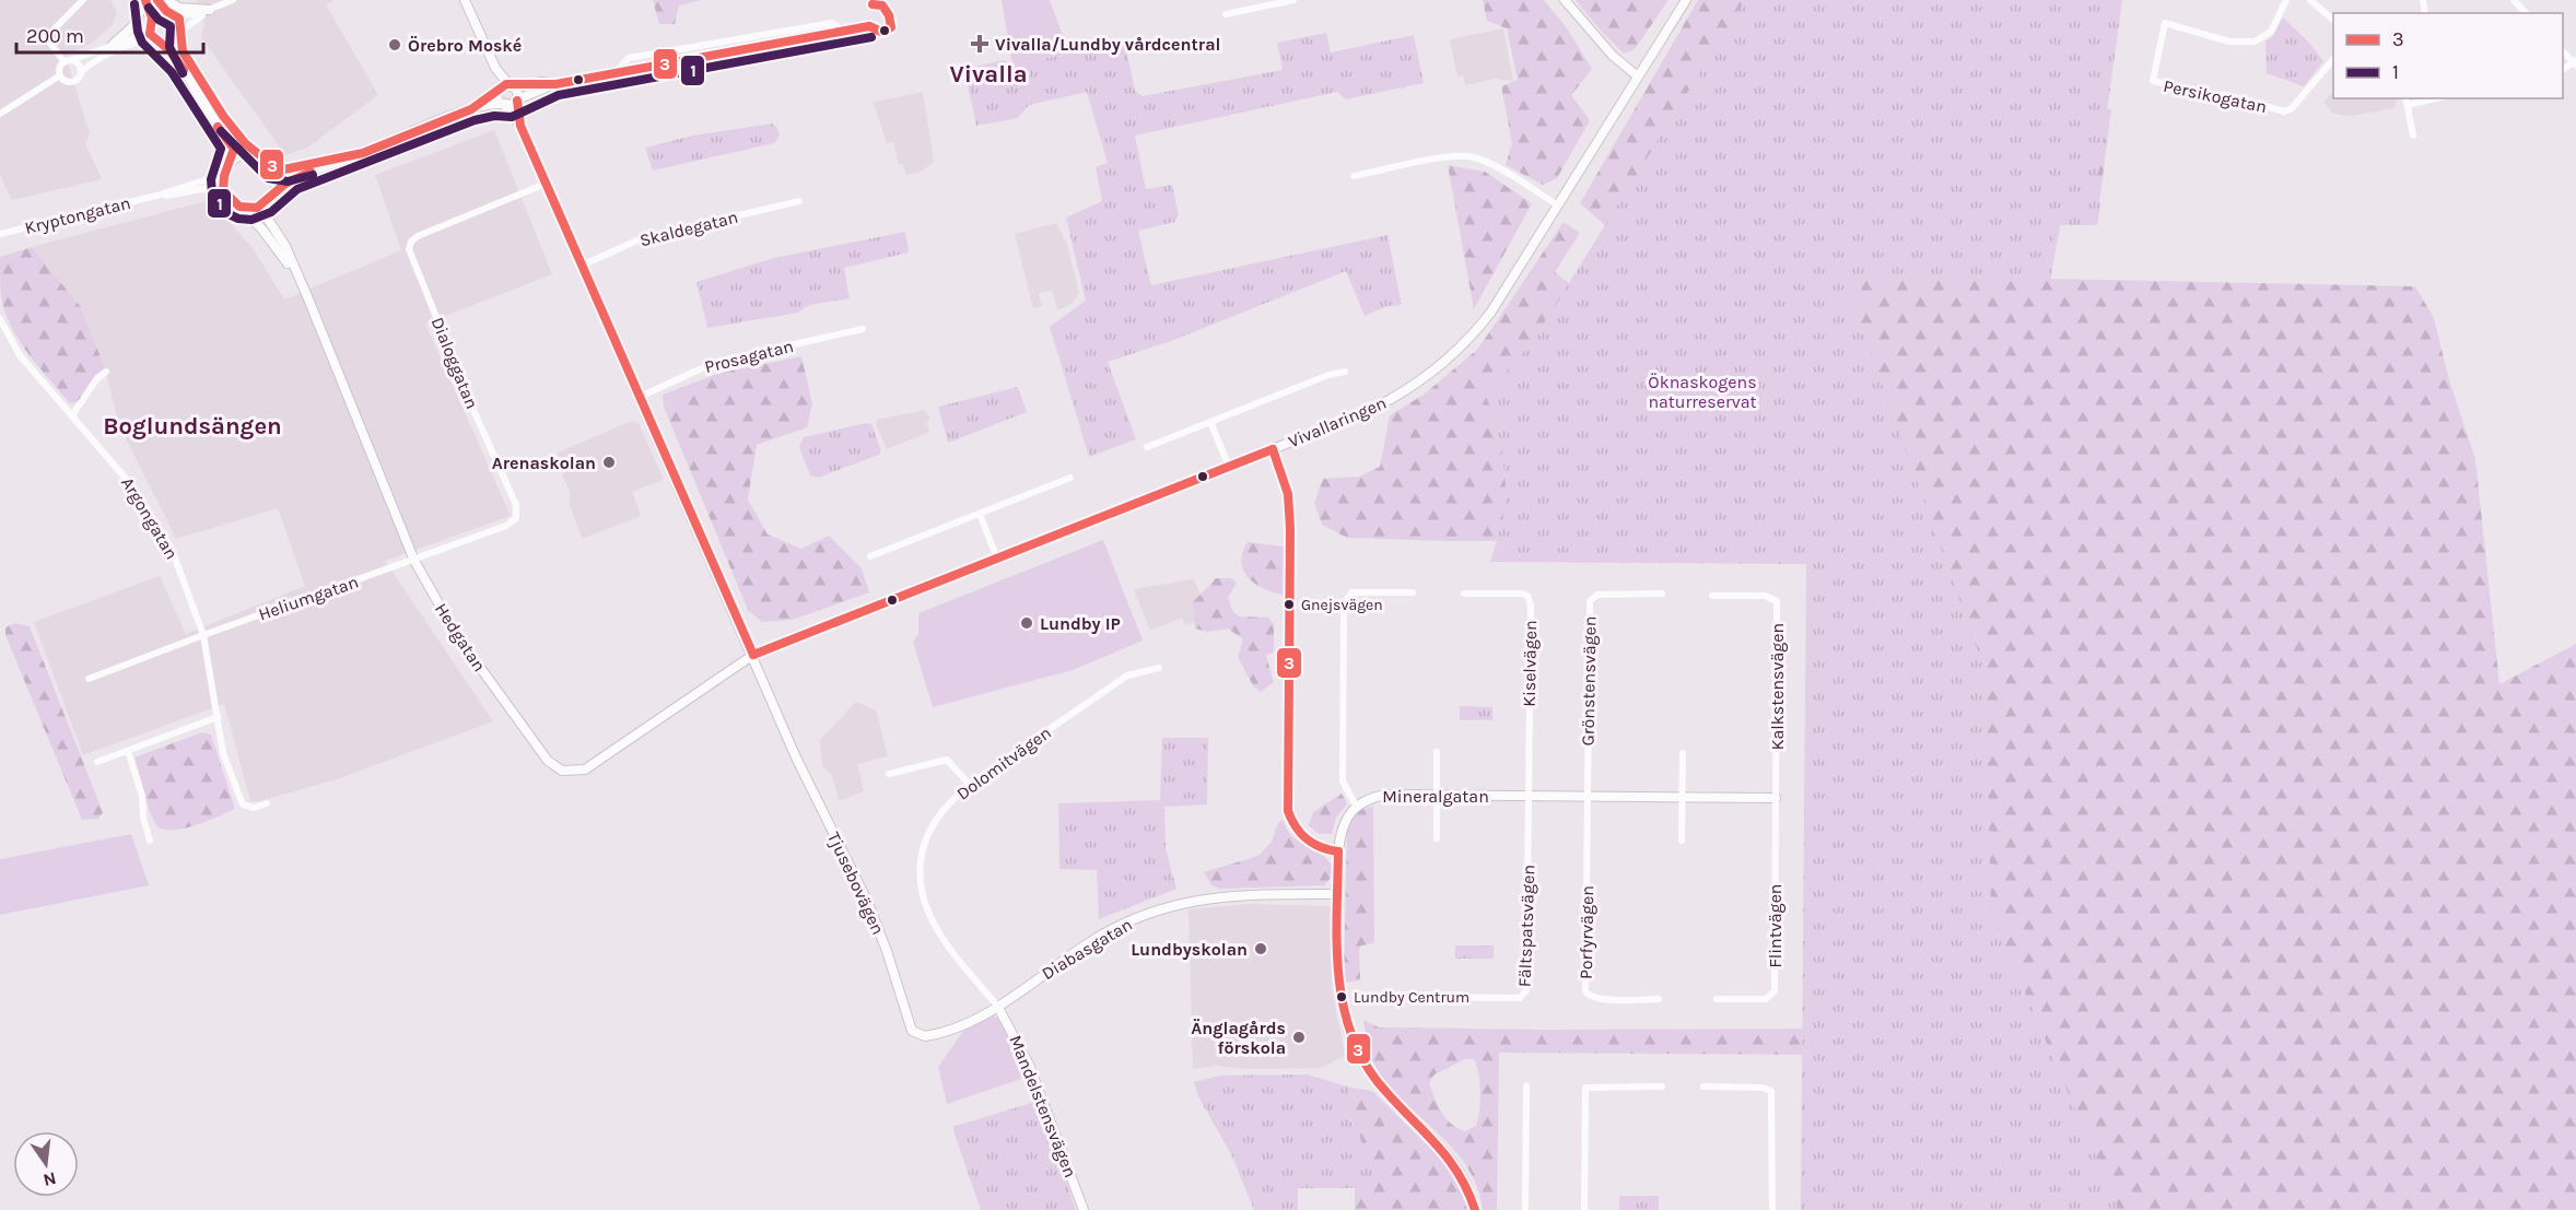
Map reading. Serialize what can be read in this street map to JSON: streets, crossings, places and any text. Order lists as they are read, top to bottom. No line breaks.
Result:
{"streets":{"street":["Persikogatan","Kryptongatan","Skaldegatan","Prosagatan","Dialoggatan","Vivallaringen","Argongatan","Heliumgatan","Hedgatan","Kiselvägen","Grönstensvägen","Kalkstensvägen","Dolomitvägen","Mineralgatan","Tjusebovägen","Fältspatsvägen","Flintvägen","Porfyrvägen","Diabasgatan","Mandelstensvägen"]},"crossings":[["Kryptongatan","Hedgatan"],["Dialoggatan","Heliumgatan"],["Dialoggatan","Hedgatan"],["Vivallaringen","Hedgatan"],["Vivallaringen","Tjusebovägen"],["Argongatan","Heliumgatan"],["Heliumgatan","Hedgatan"],["Hedgatan","Tjusebovägen"],["Kiselvägen","Mineralgatan"],["Kiselvägen","Fältspatsvägen"],["Grönstensvägen","Mineralgatan"],["Grönstensvägen","Porfyrvägen"],["Kalkstensvägen","Mineralgatan"],["Kalkstensvägen","Flintvägen"],["Dolomitvägen","Tjusebovägen"],["Dolomitvägen","Diabasgatan"],["Dolomitvägen","Mandelstensvägen"],["Mineralgatan","Fältspatsvägen"],["Mineralgatan","Flintvägen"],["Mineralgatan","Porfyrvägen"],["Mineralgatan","Diabasgatan"],["Tjusebovägen","Diabasgatan"],["Tjusebovägen","Mandelstensvägen"],["Diabasgatan","Mandelstensvägen"]],"districts":["Vivalla","Boglundsängen"],"parks":["Öknaskogens naturreservat"],"places":{"health":["Vivalla/Lundby vårdcentral"],"other":["Örebro Moské","Arenaskolan","Gnejsvägen","Lundby IP","Lundbyskolan","Lundby Centrum","Änglagårds förskola"]},"lines":["transit line 3","transit line 1"],"legend":["3","1"],"scale_bar":"200 m","north":"bottom"}
